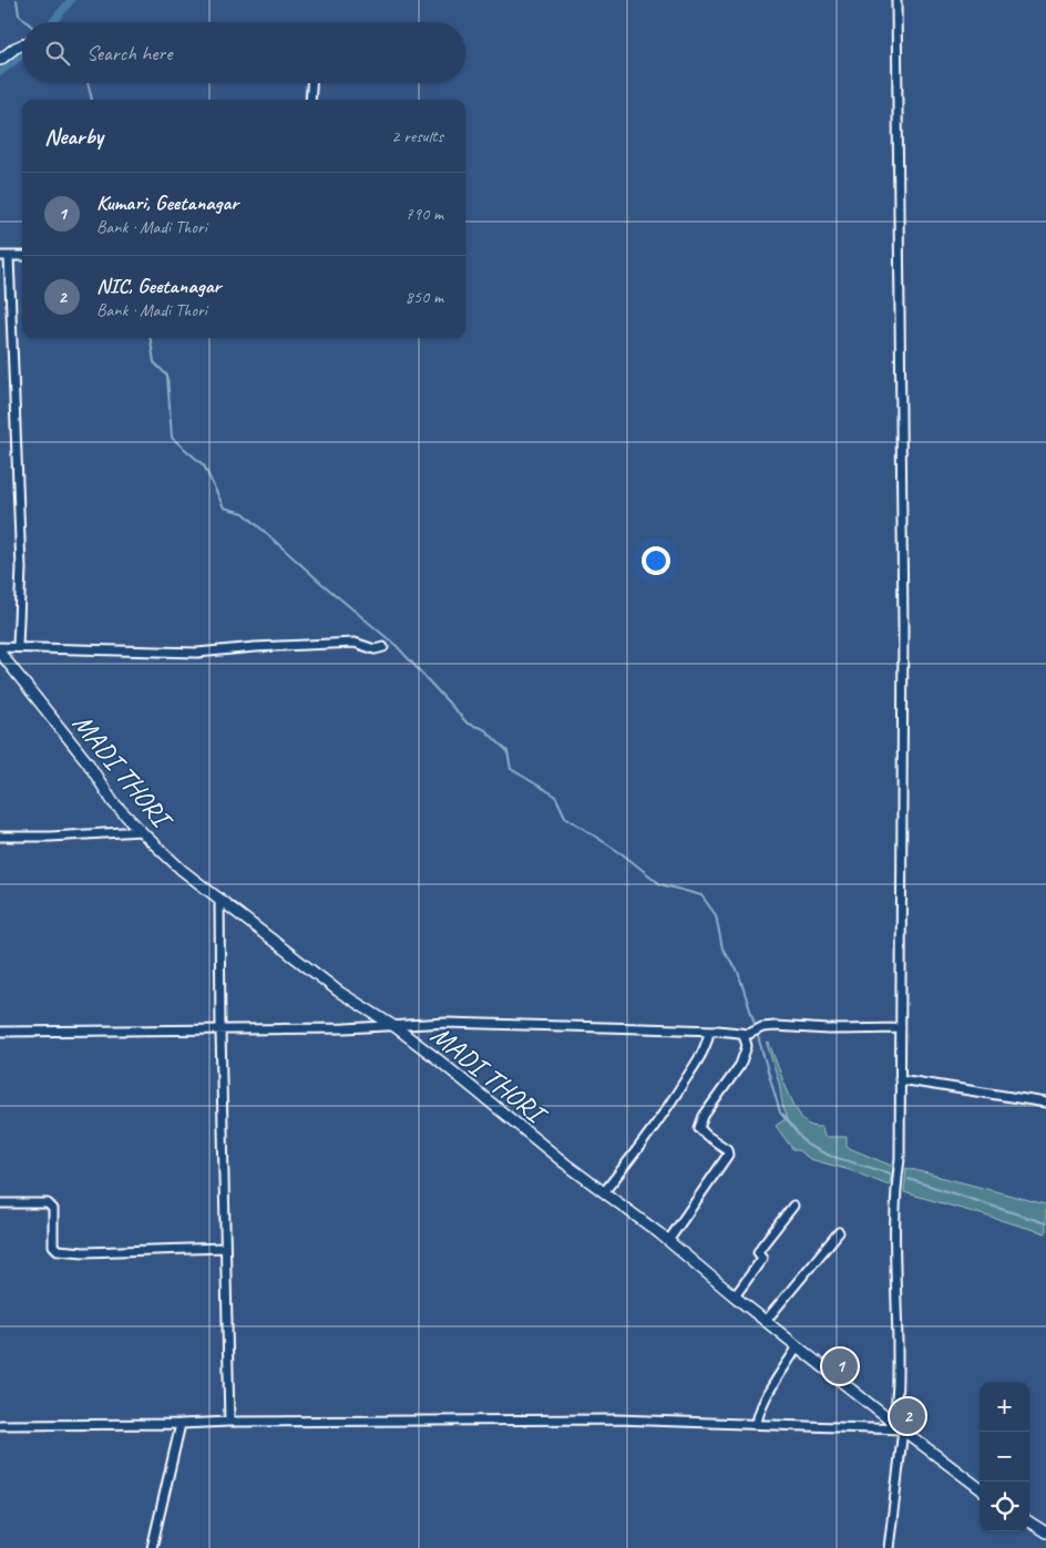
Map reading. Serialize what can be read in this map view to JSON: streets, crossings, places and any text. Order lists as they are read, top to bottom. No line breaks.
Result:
{"streets":{"main road":["MADI THORI"]},"page":{"search":"Search here","heading":["Nearby","2 results"],"list":[{"mark":"1","name":"Kumari, Geetanagar","note":"Bank · Madi Thori","value":"790 m"},{"mark":"2","name":"NIC, Geetanagar","note":"Bank · Madi Thori","value":"850 m"}],"pins":["1","2"],"map_buttons":["+","−"]}}
